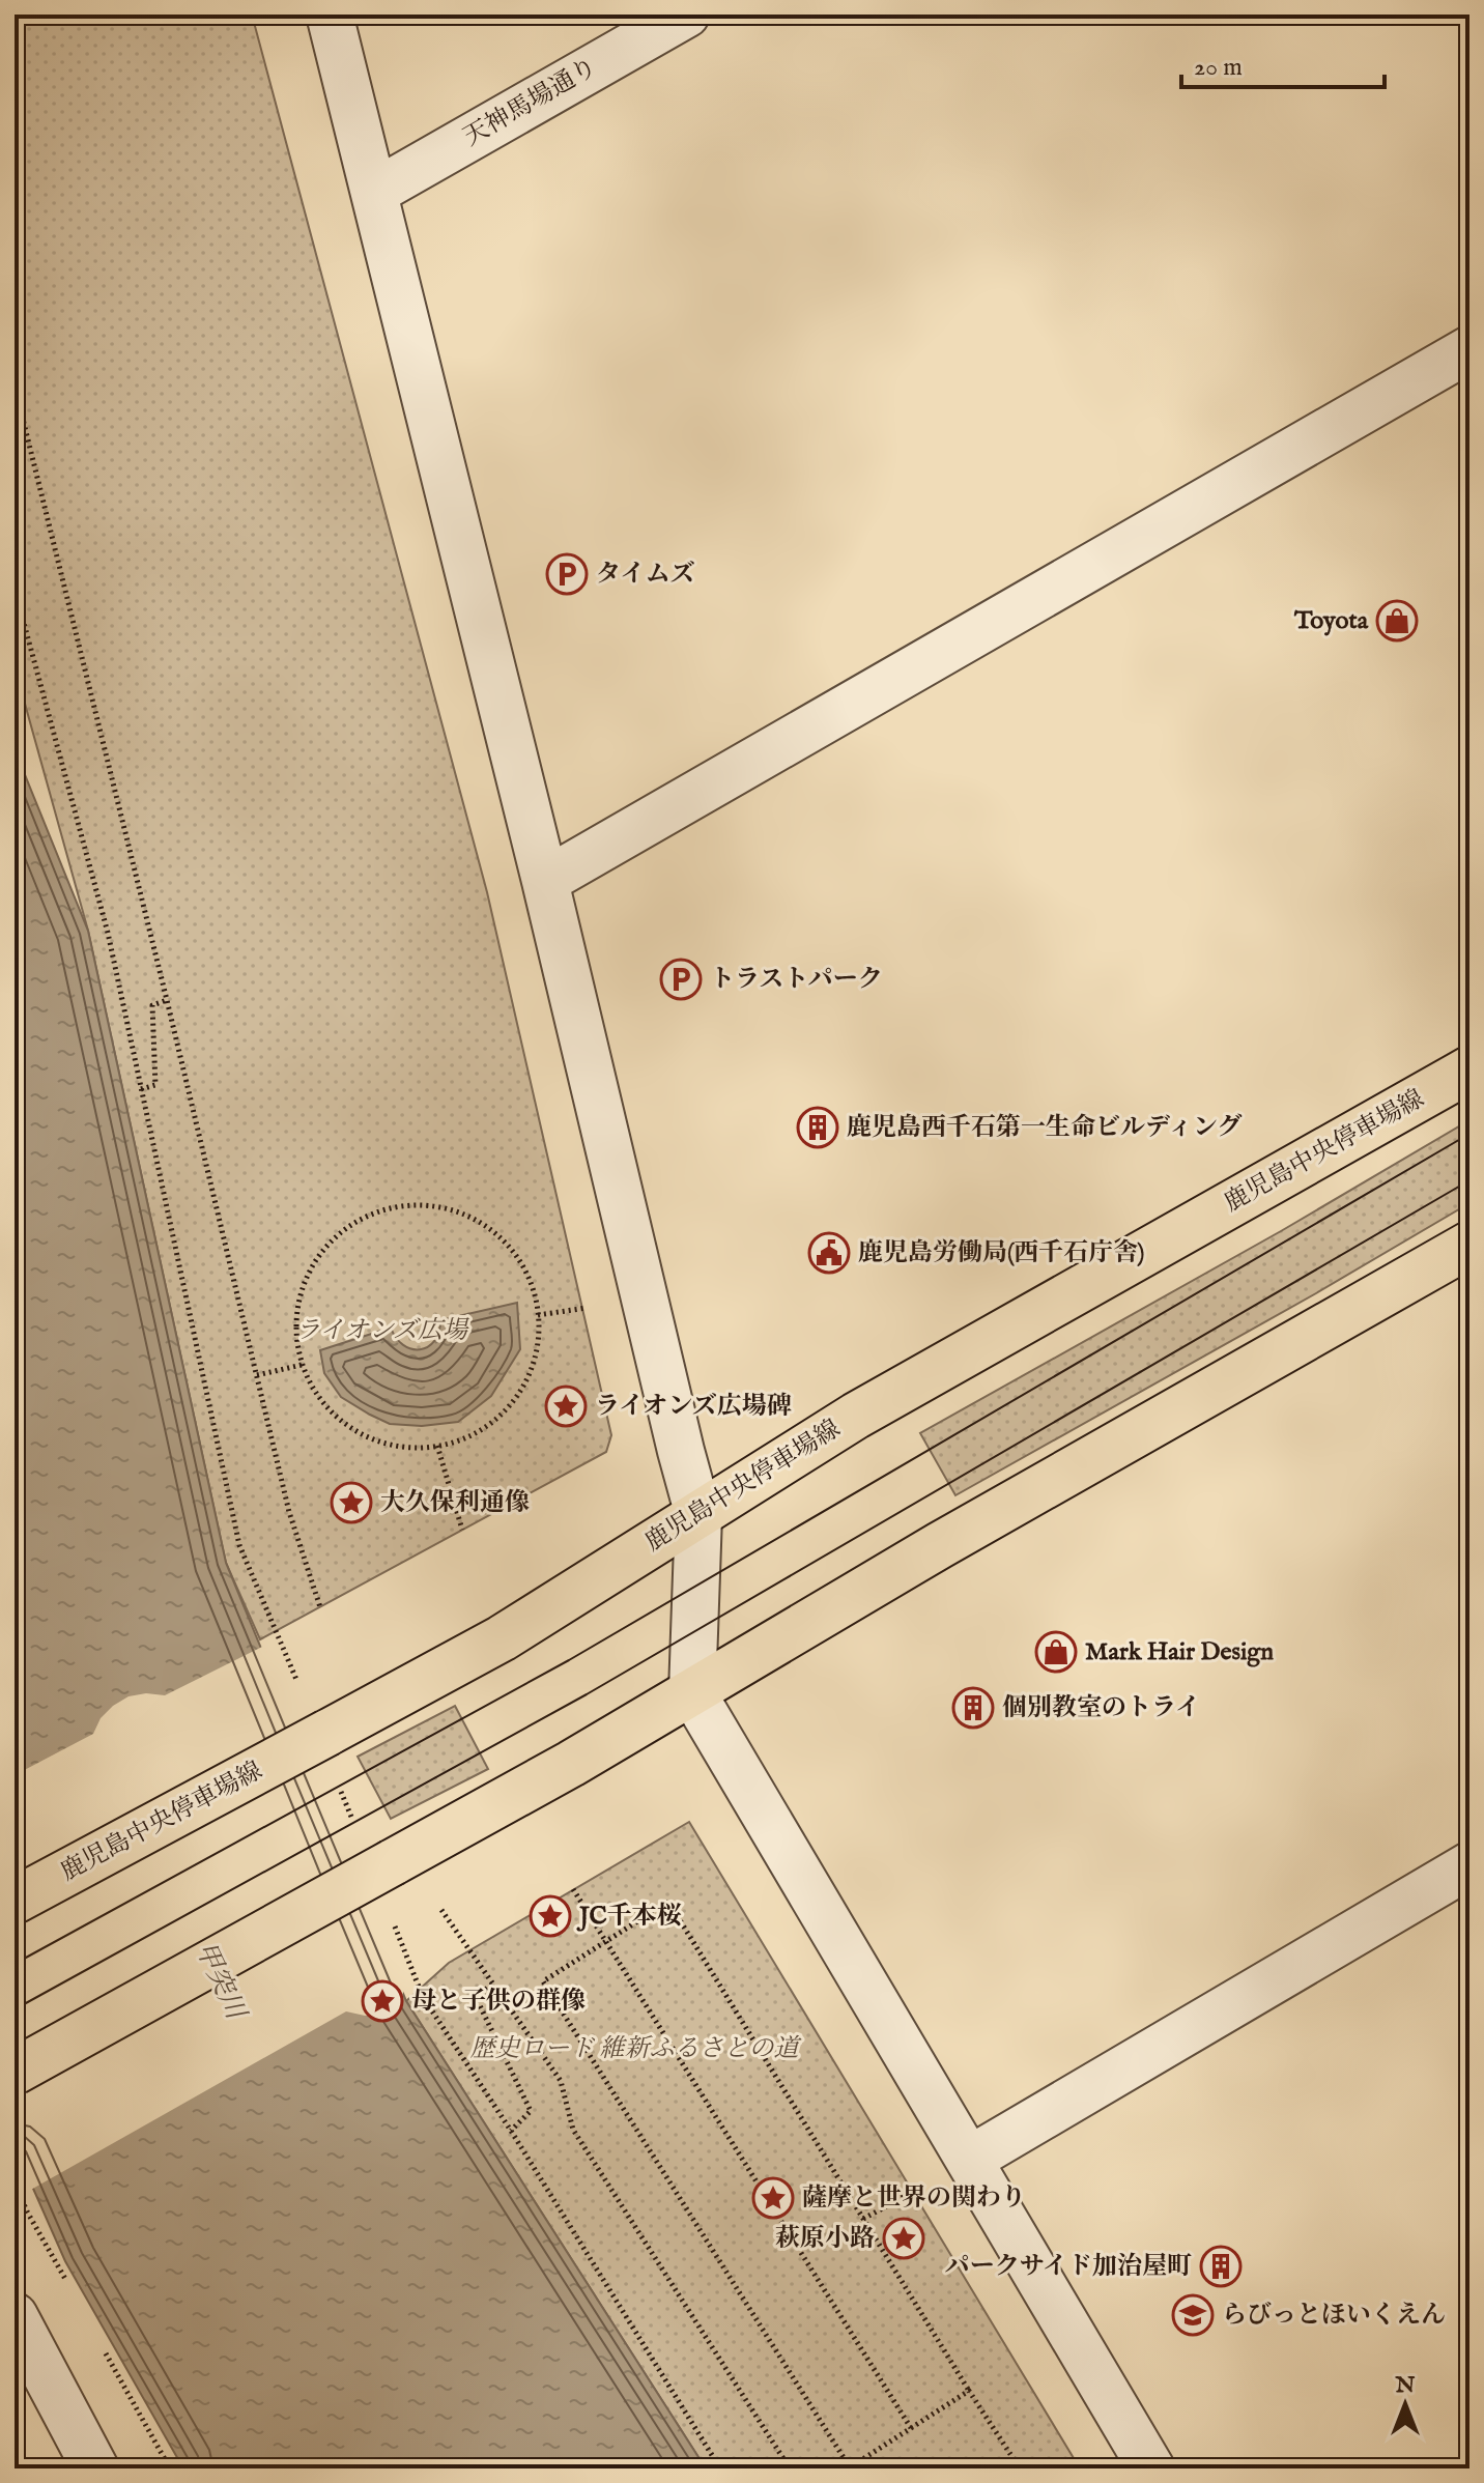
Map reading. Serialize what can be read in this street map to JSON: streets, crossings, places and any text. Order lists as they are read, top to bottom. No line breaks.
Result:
{"streets":{"main road":["鹿児島中央停車場線"],"street":["天神馬場通り"]},"water":["甲突川"],"parks":["ライオンズ広場","歴史ロード 維新ふるさとの道"],"places":{"parking":["タイムズ","トラストパーク"],"shop":["Toyota","Mark Hair Design"],"building":["鹿児島西千石第一生命ビルディング","個別教室のトライ","パークサイド加治屋町"],"public building":["鹿児島労働局(西千石庁舎)"],"place":["ライオンズ広場碑","大久保利通像","JC千本桜","母と子供の群像","薩摩と世界の関わり","萩原小路"],"school or university":["らびっとほいくえん"]},"scale_bar":"20 m","north":"top"}
